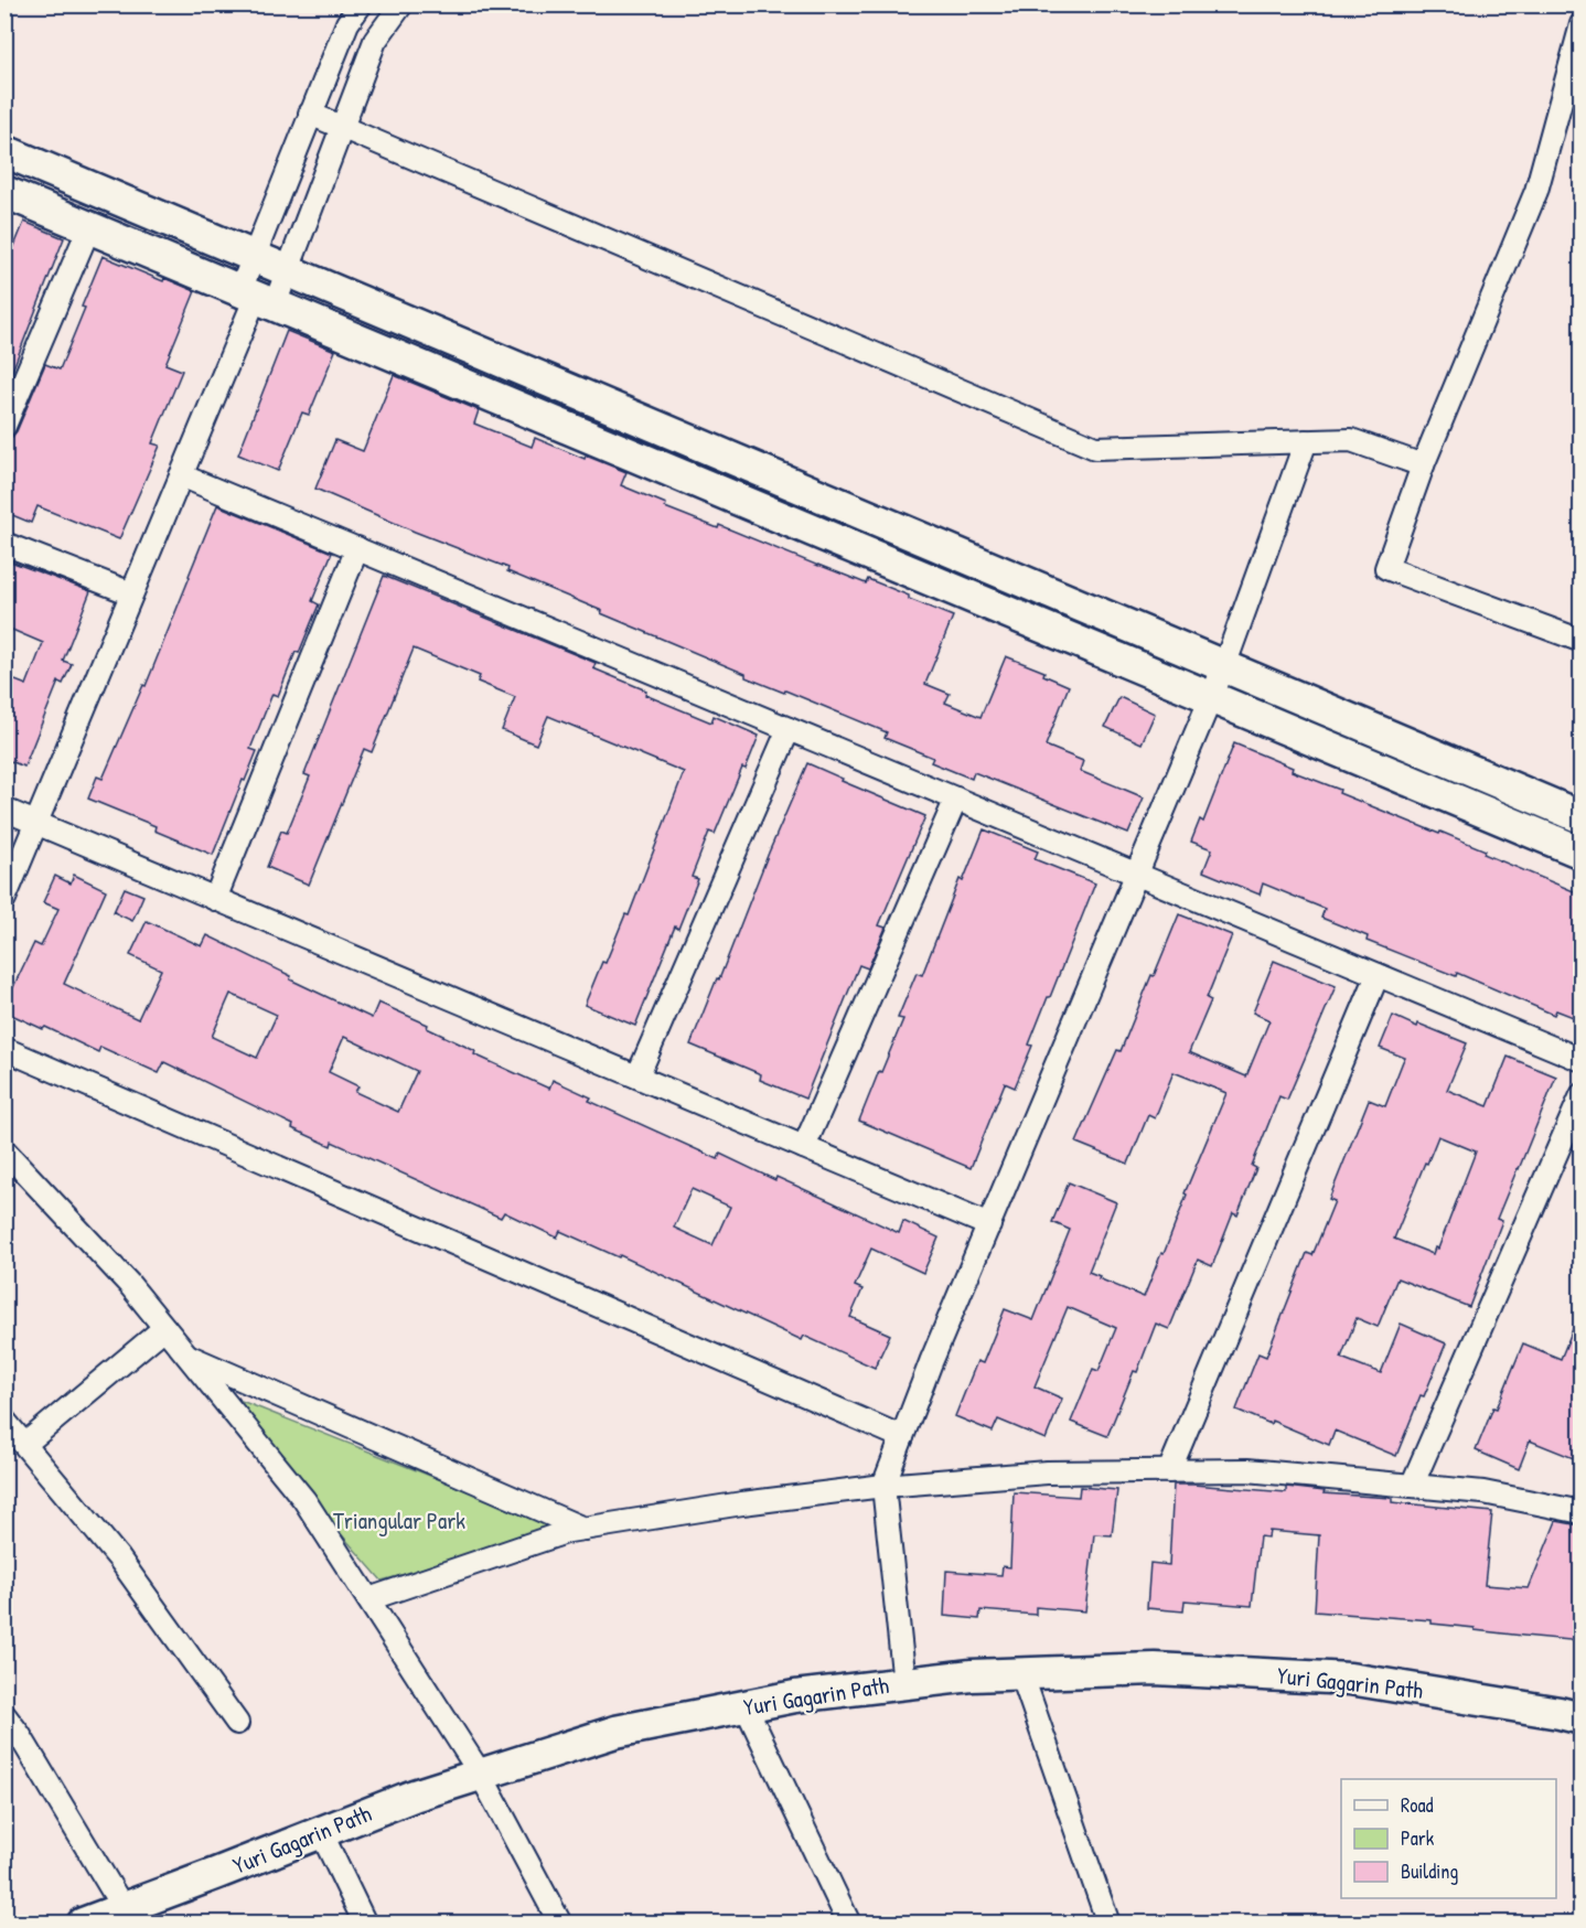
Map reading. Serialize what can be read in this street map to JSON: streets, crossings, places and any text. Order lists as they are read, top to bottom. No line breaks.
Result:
{"streets":{"street":["Yuri Gagarin Path"]},"parks":["Triangular Park"],"legend":["Road","Park","Building"]}
